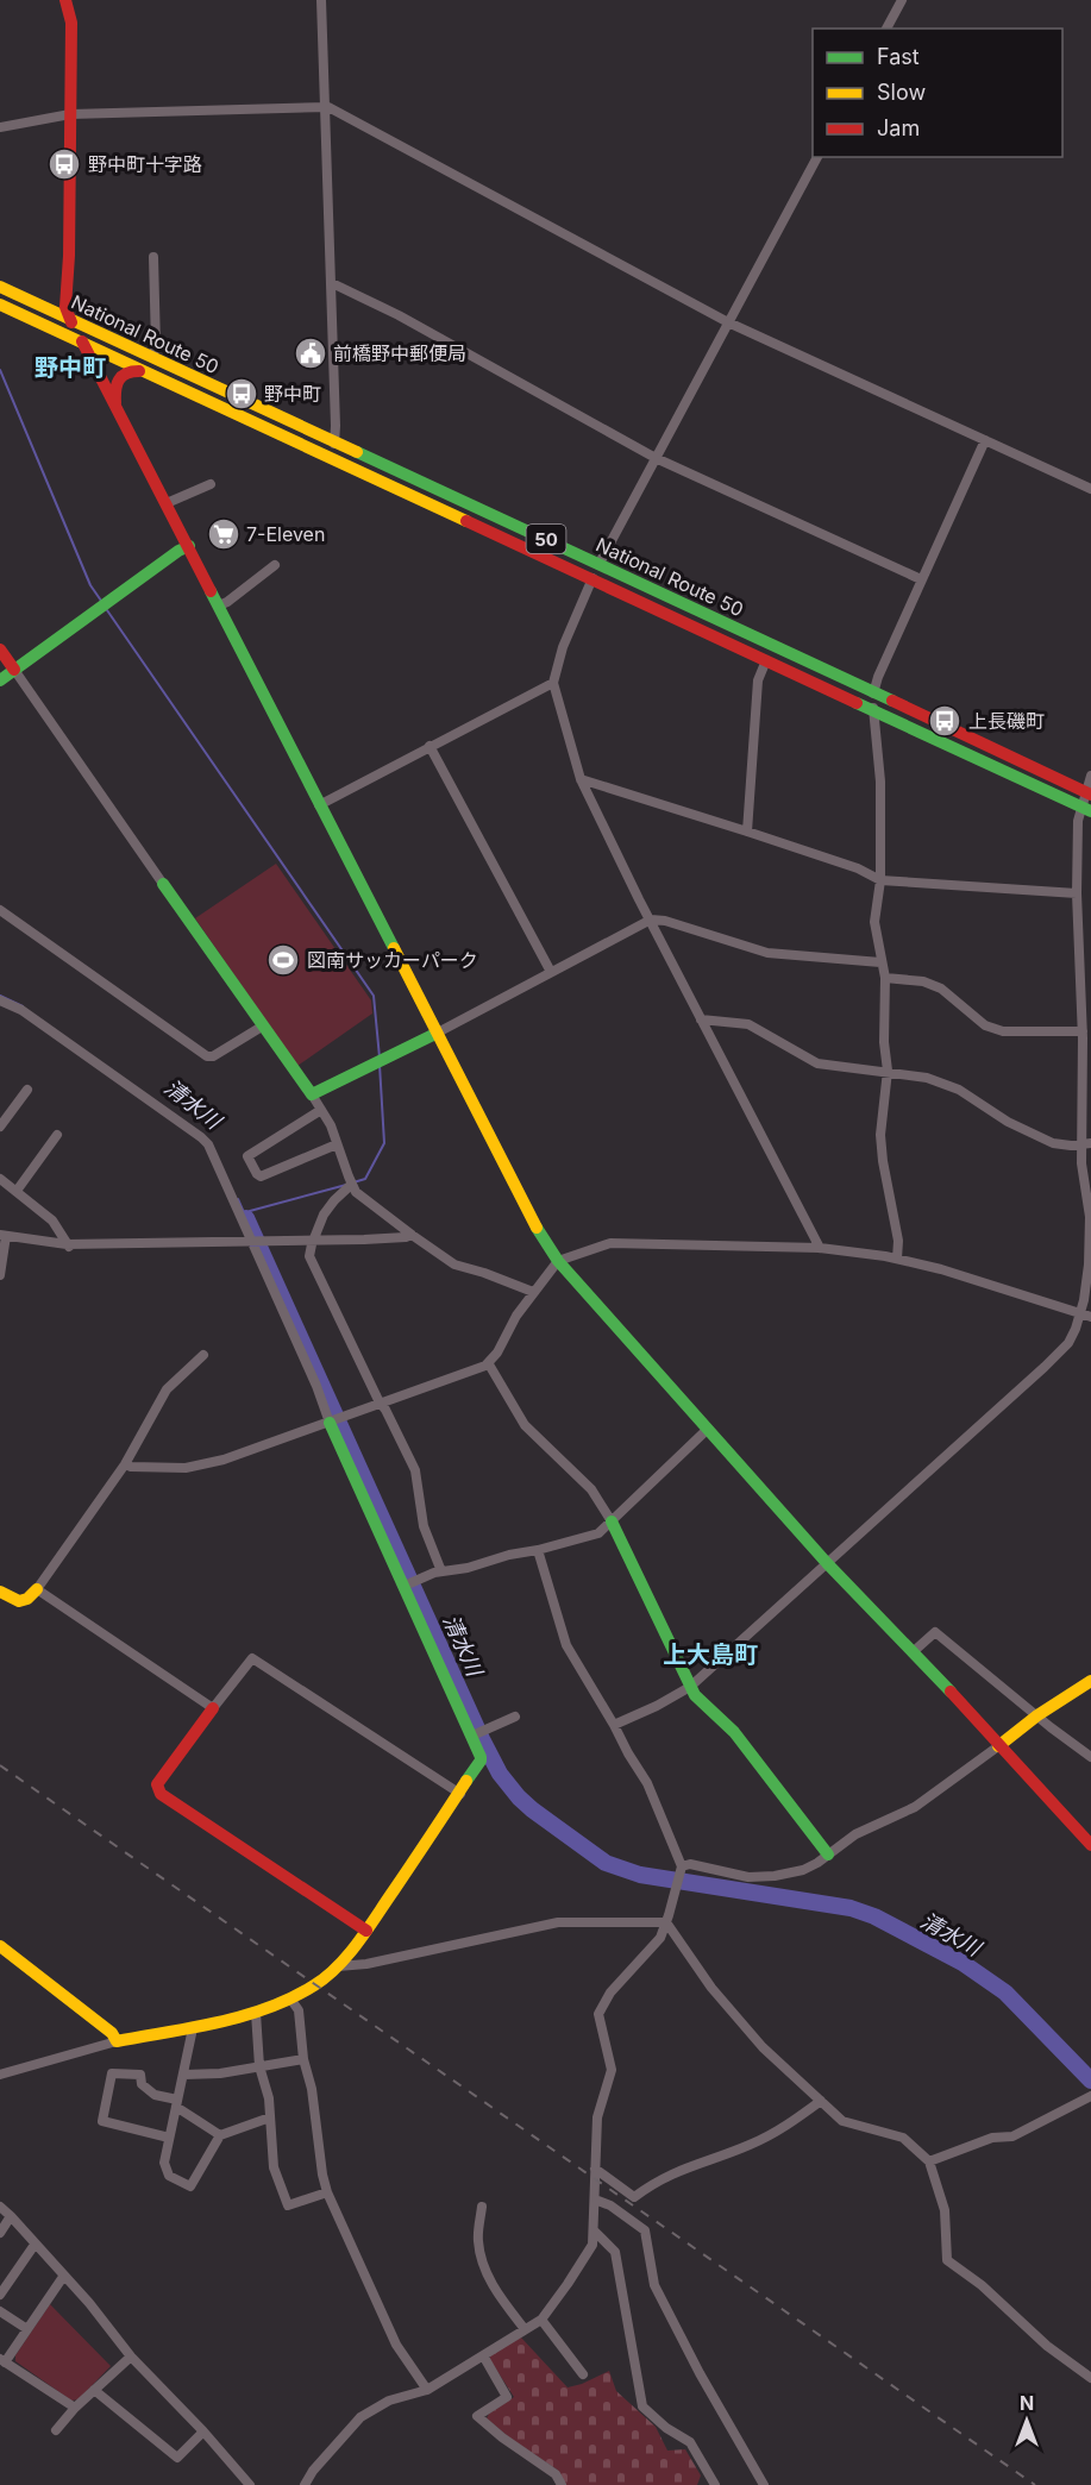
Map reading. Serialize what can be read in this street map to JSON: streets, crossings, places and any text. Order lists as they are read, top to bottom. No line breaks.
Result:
{"streets":{"main road":["National Route 50","50"]},"districts":["野中町","上大島町"],"water":["清水川"],"places":{"bus stop":["野中町十字路","野中町","上長磯町"],"public building":["前橋野中郵便局"],"supermarket":["7-Eleven"],"sports":["図南サッカーパーク"]},"legend":["Fast","Slow","Jam"],"north":"top"}
